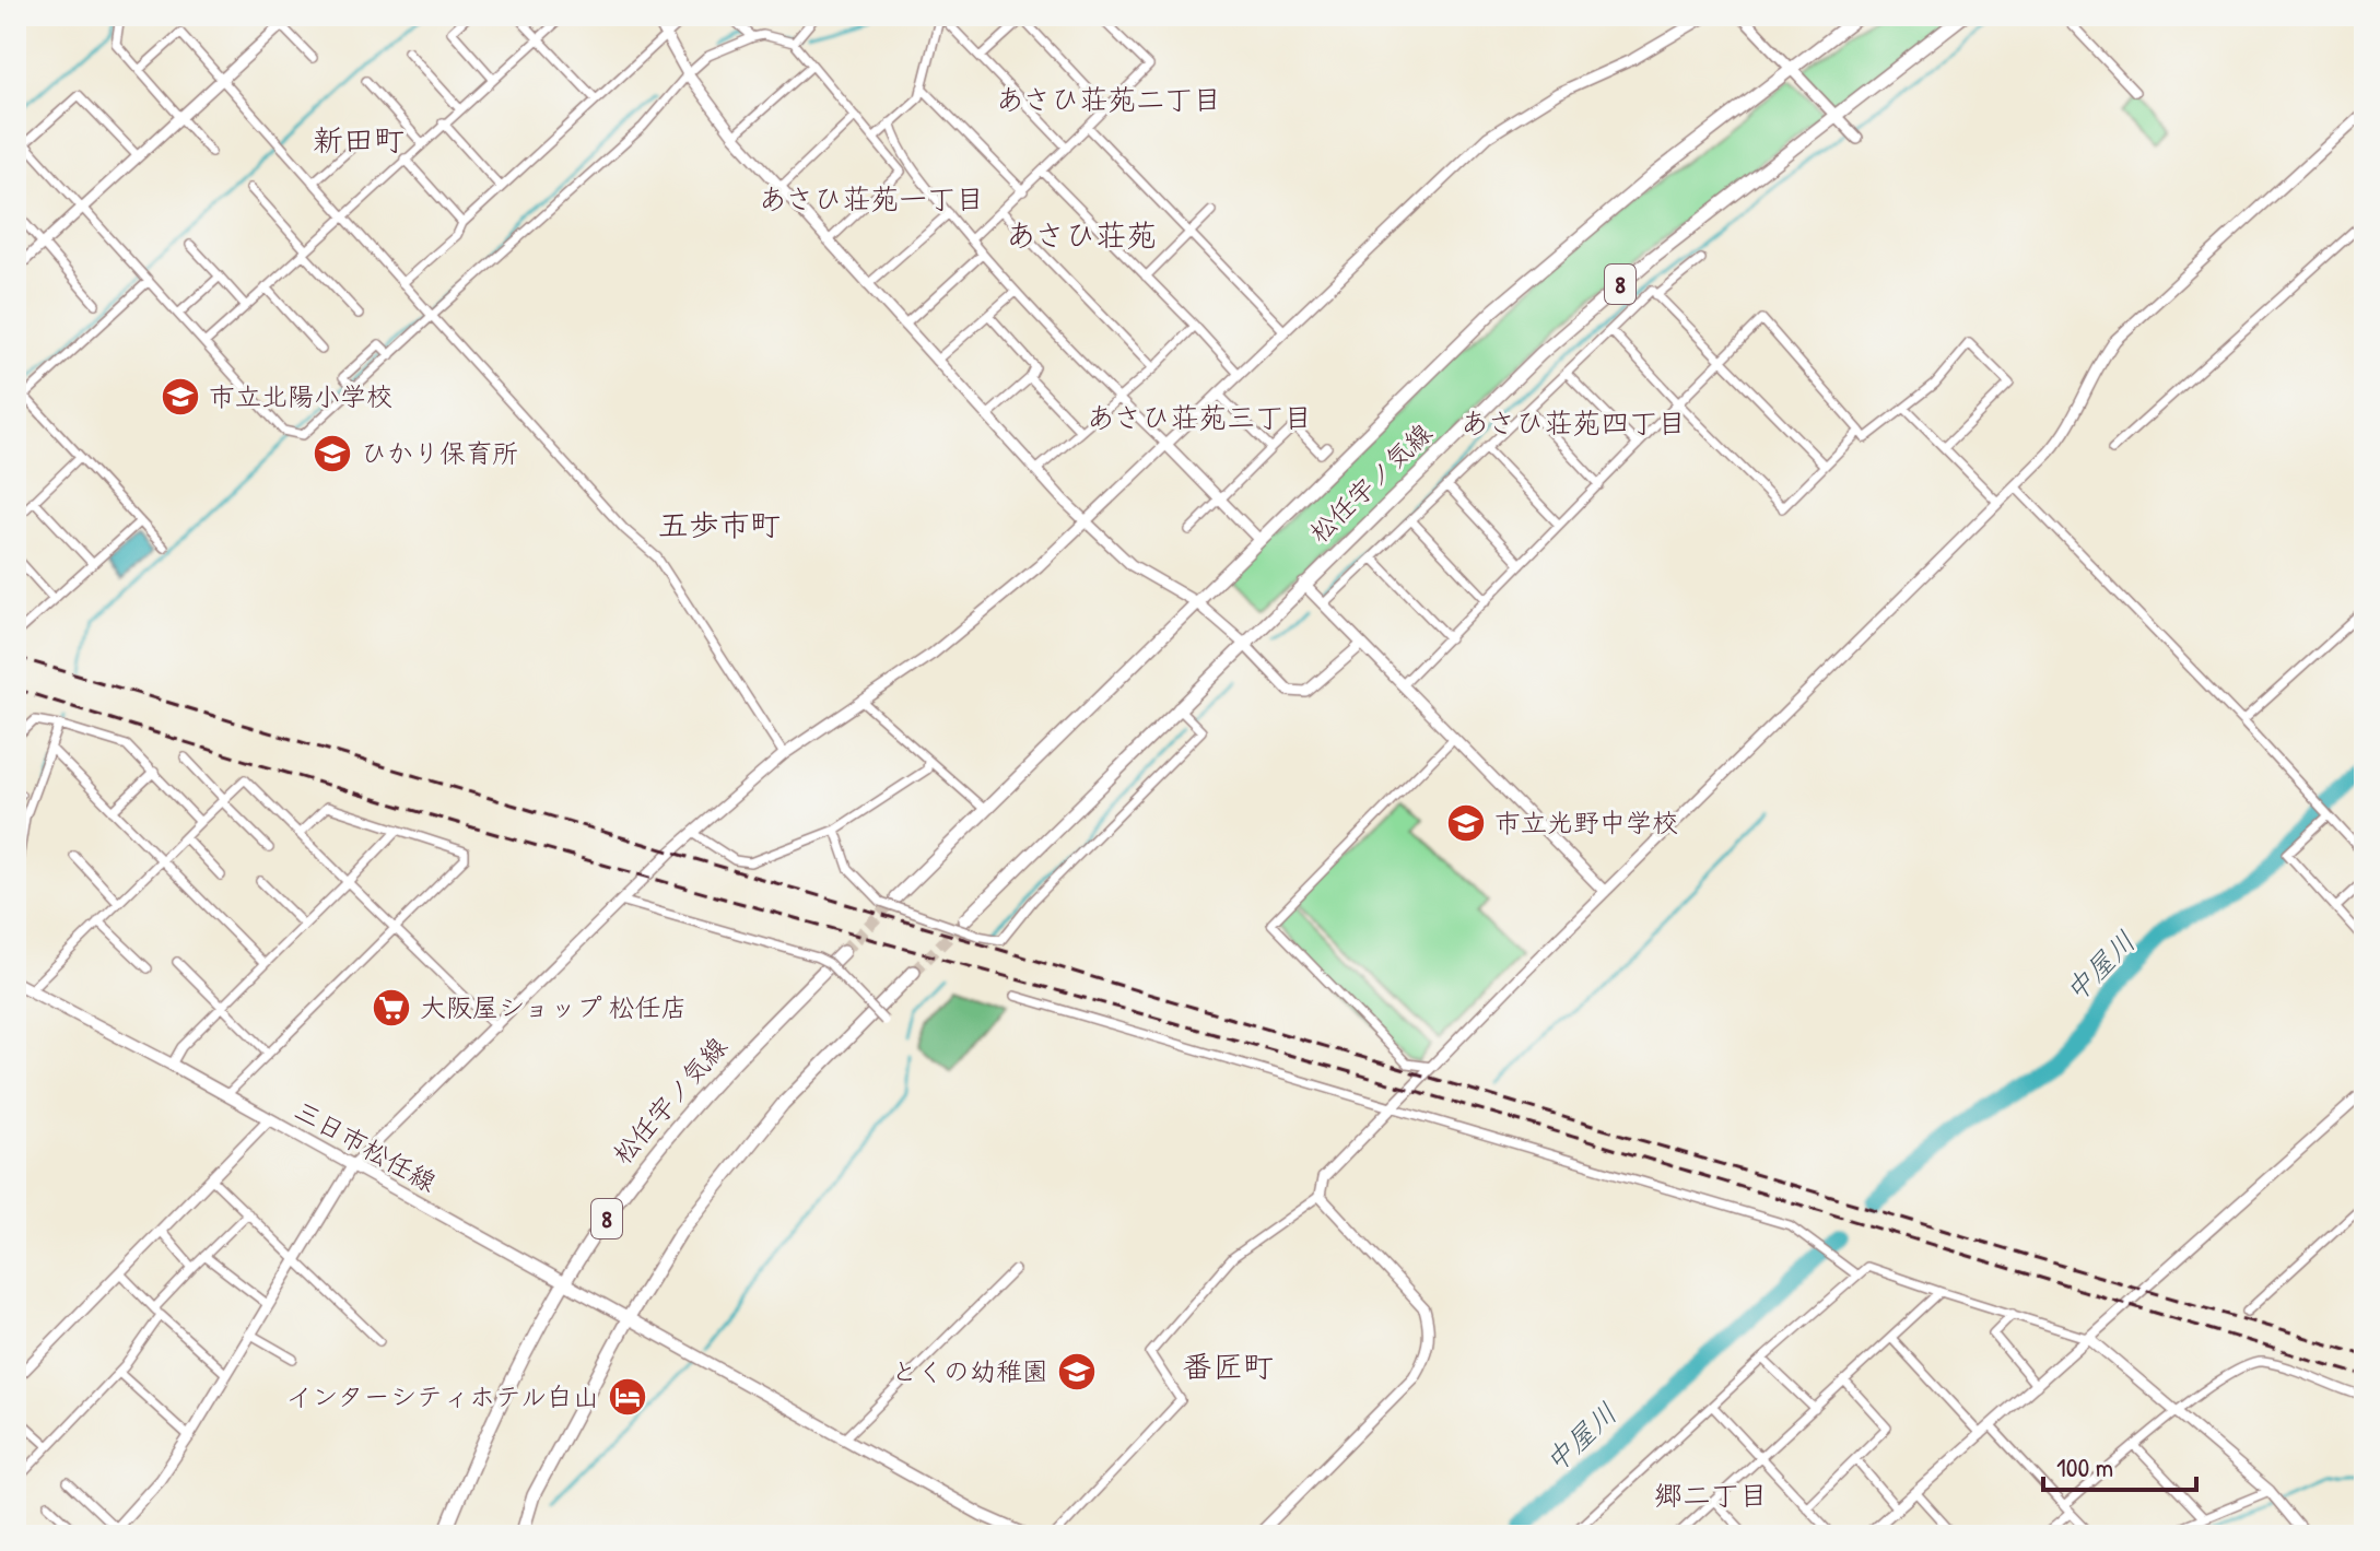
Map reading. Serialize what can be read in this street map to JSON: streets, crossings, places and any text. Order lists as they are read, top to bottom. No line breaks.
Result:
{"streets":{"main road":["8","松任宇ノ気線","三日市松任線"]},"crossings":[["松任宇ノ気線","三日市松任線"]],"districts":["あさひ荘苑二丁目","新田町","あさひ荘苑一丁目","あさひ荘苑","あさひ荘苑三丁目","あさひ荘苑四丁目","五歩市町","番匠町","郷二丁目"],"water":["中屋川"],"places":{"school or university":["市立北陽小学校","ひかり保育所","市立光野中学校","とくの幼稚園"],"supermarket":["大阪屋ショップ 松任店"],"hotel":["インターシティホテル白山"]},"scale_bar":"100 m"}
